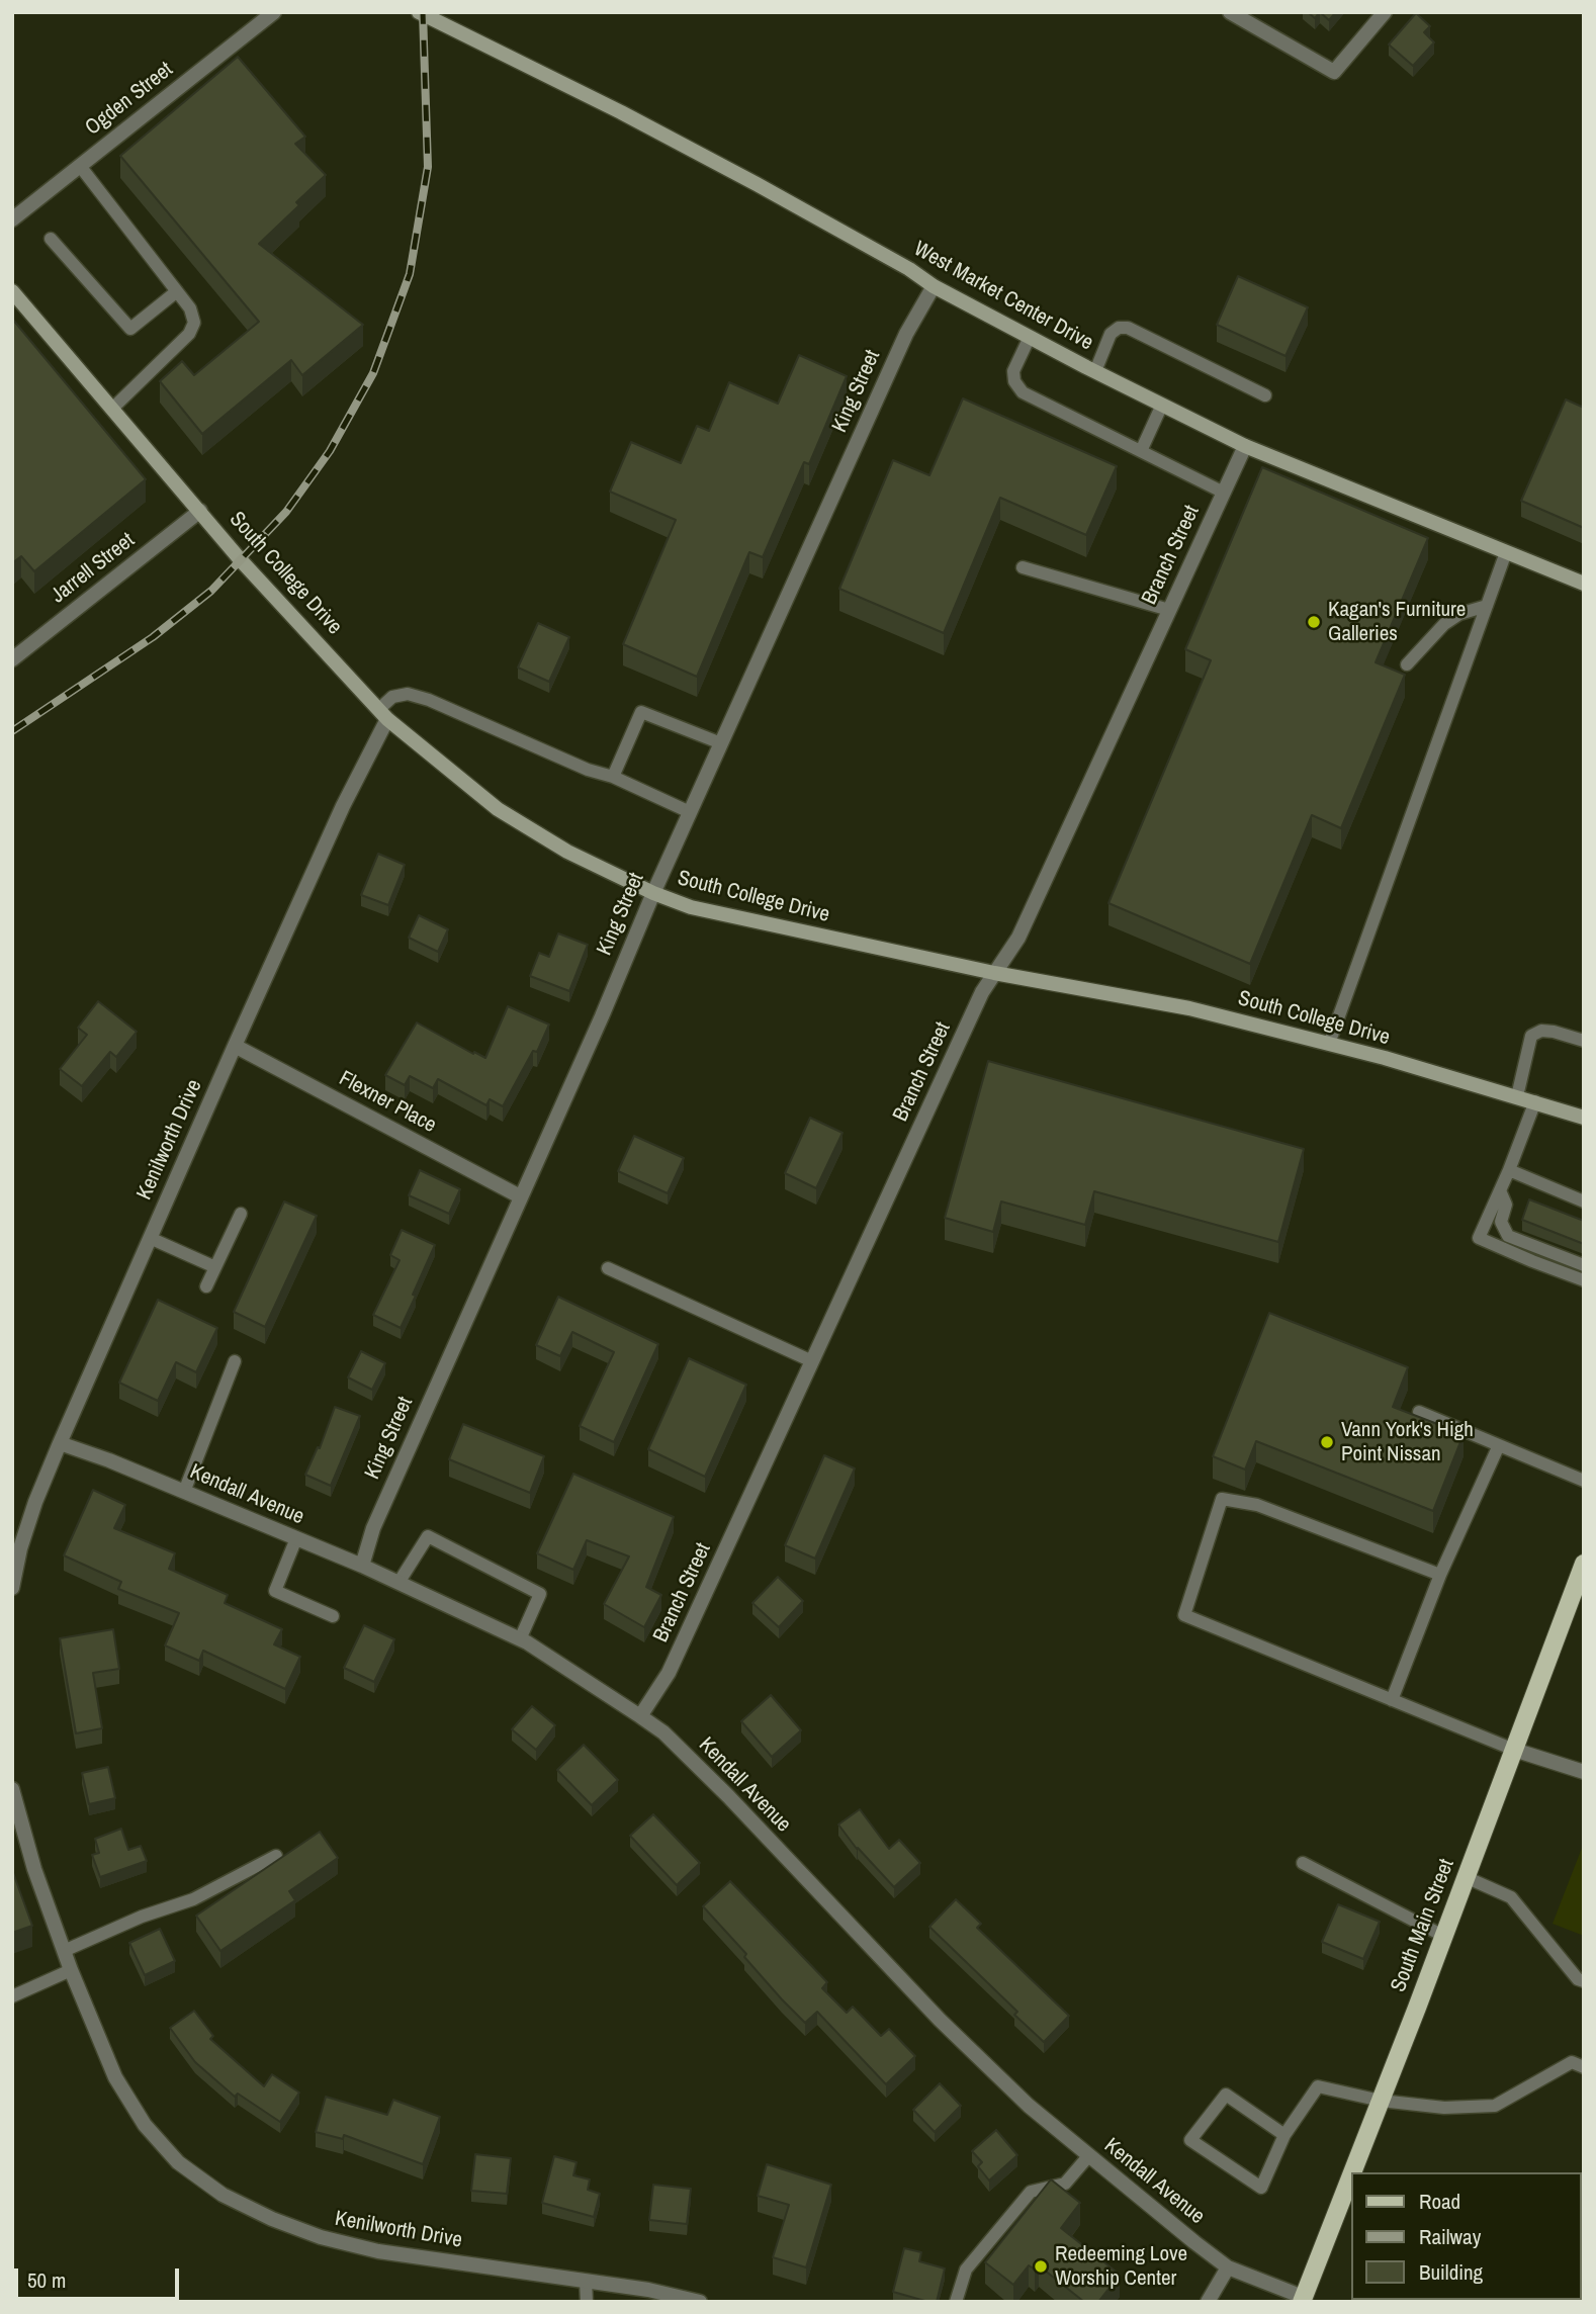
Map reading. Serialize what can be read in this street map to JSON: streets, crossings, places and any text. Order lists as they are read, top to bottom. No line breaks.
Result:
{"streets":{"main road":["West Market Center Drive","South College Drive","South Main Street"],"street":["Ogden Street","King Street","Branch Street","Jarrell Street","Flexner Place","Kenilworth Drive","Kendall Avenue"]},"crossings":[["West Market Center Drive","King Street"],["West Market Center Drive","Branch Street"],["King Street","South College Drive"],["King Street","Flexner Place"],["King Street","Kendall Avenue"],["Branch Street","South College Drive"],["Branch Street","Kendall Avenue"],["Jarrell Street","South College Drive"],["South College Drive","Kenilworth Drive"],["Flexner Place","Kenilworth Drive"],["Kenilworth Drive","Kendall Avenue"],["Kendall Avenue","South Main Street"]],"places":["Kagan's Furniture Galleries","Vann York's High Point Nissan","Redeeming Love Worship Center"],"legend":["Road","Railway","Building"],"scale_bar":"50 m"}
